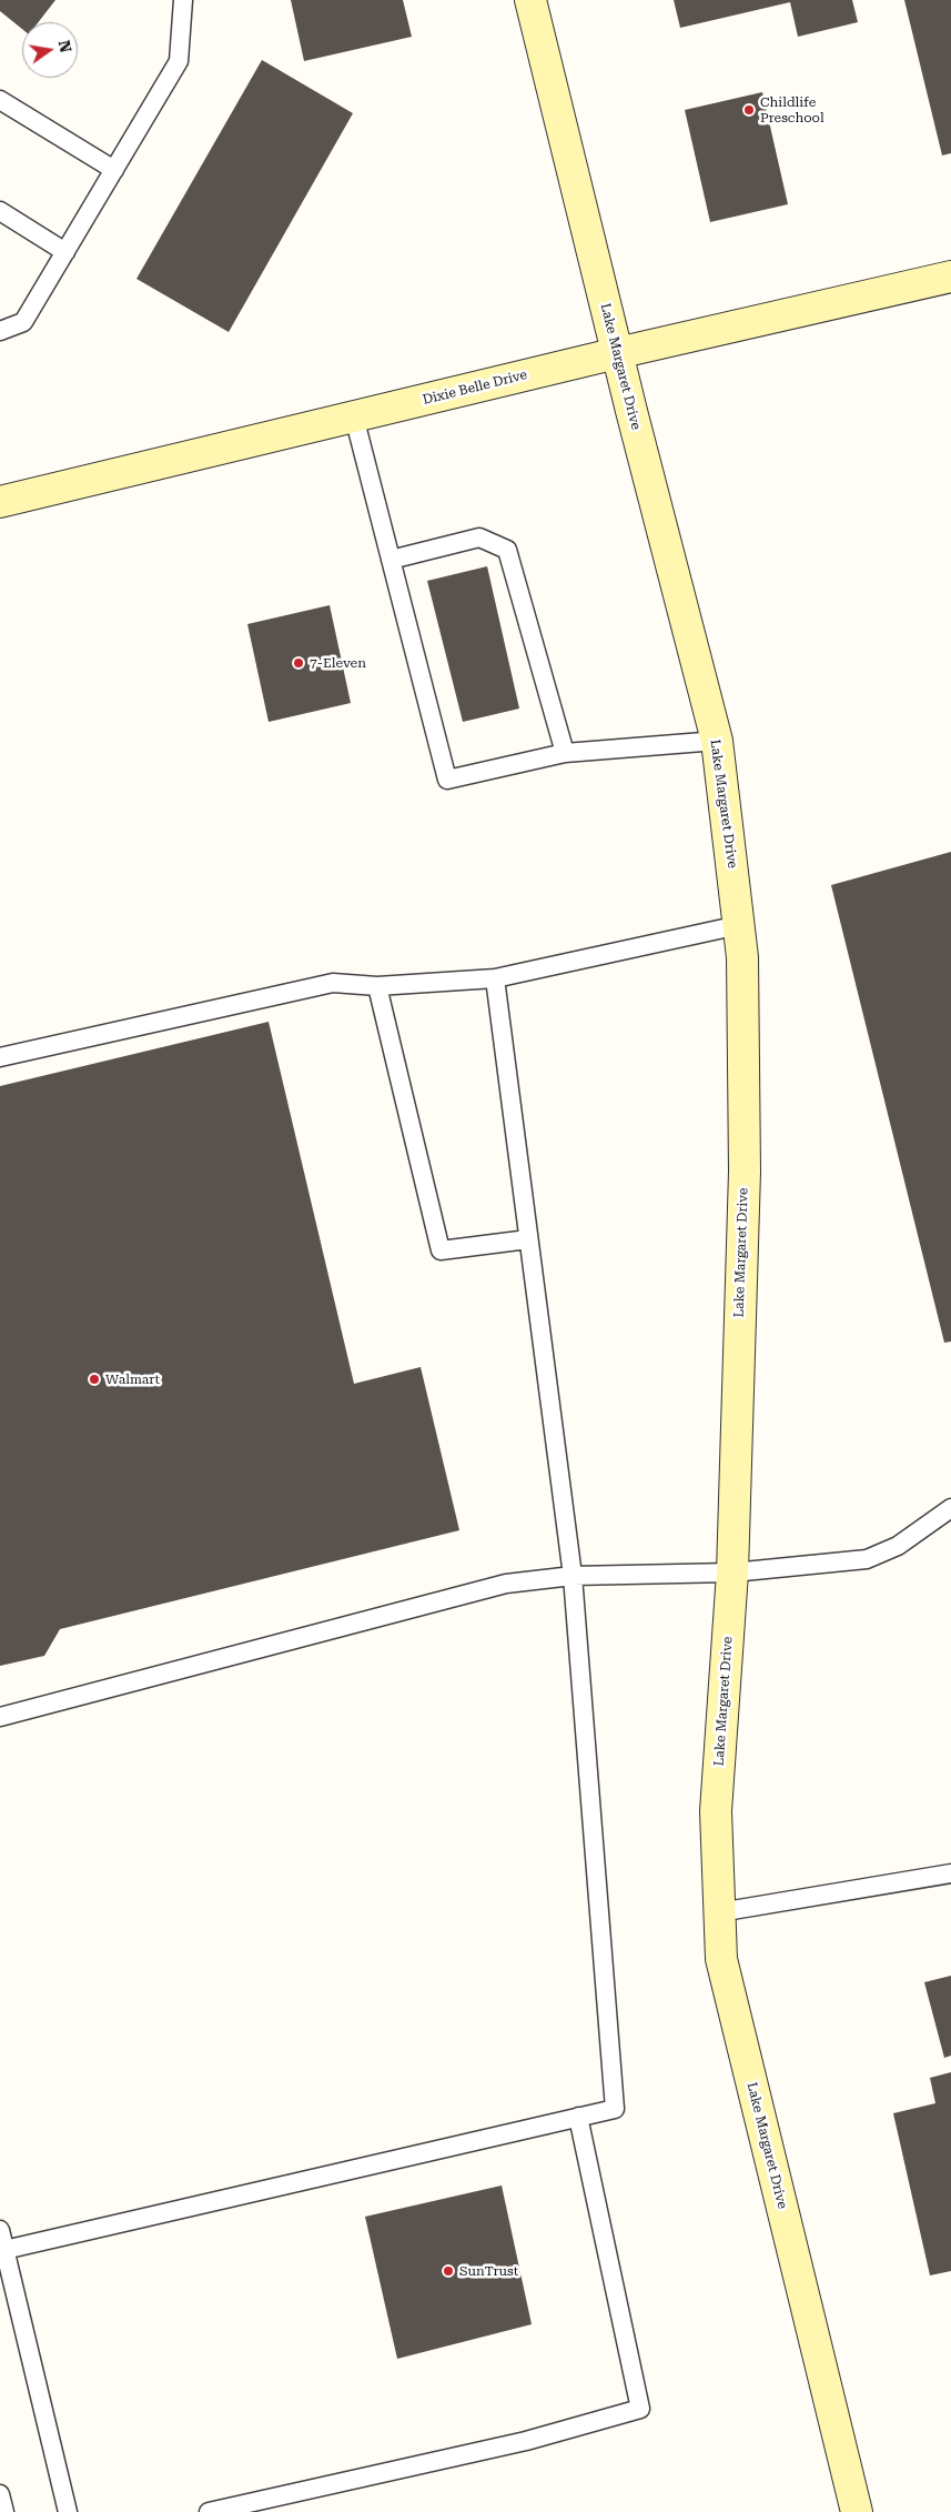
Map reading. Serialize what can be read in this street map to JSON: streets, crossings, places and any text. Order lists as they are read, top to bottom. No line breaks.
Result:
{"streets":{"street":["Lake Margaret Drive","Dixie Belle Drive"]},"crossings":[["Lake Margaret Drive","Dixie Belle Drive"]],"places":["Childlife Preschool","7-Eleven","Walmart","SunTrust"],"north":"right"}
